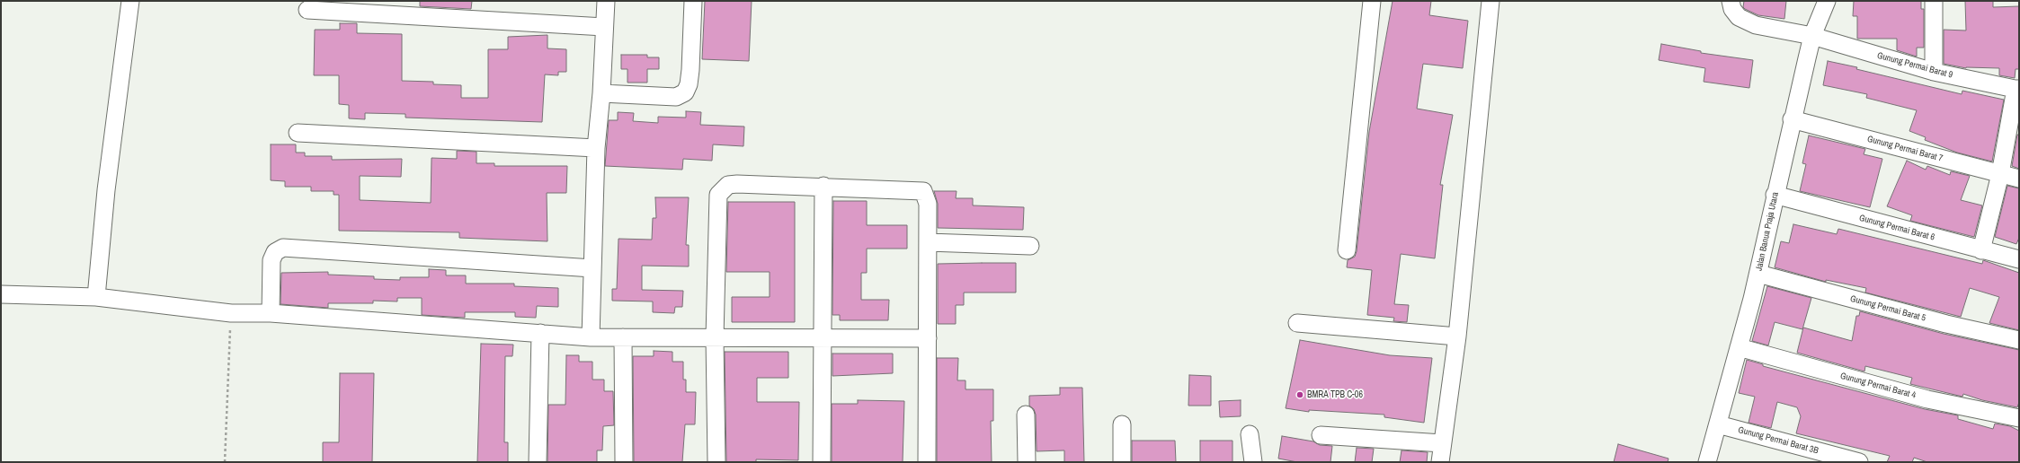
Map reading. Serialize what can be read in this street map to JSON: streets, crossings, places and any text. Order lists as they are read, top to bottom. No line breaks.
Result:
{"streets":{"street":["Gunung Permai Barat 9","Gunung Permai Barat 7","Gunung Permai Barat 6","Jalan Banua Praja Utara","Gunung Permai Barat 5","Gunung Permai Barat 4","Gunung Permai Barat 3B"]},"crossings":[["Gunung Permai Barat 9","Jalan Banua Praja Utara"],["Gunung Permai Barat 7","Jalan Banua Praja Utara"],["Gunung Permai Barat 6","Jalan Banua Praja Utara"],["Jalan Banua Praja Utara","Gunung Permai Barat 5"],["Jalan Banua Praja Utara","Gunung Permai Barat 4"],["Jalan Banua Praja Utara","Gunung Permai Barat 3B"]],"places":["BMRA TPB C-06"]}
